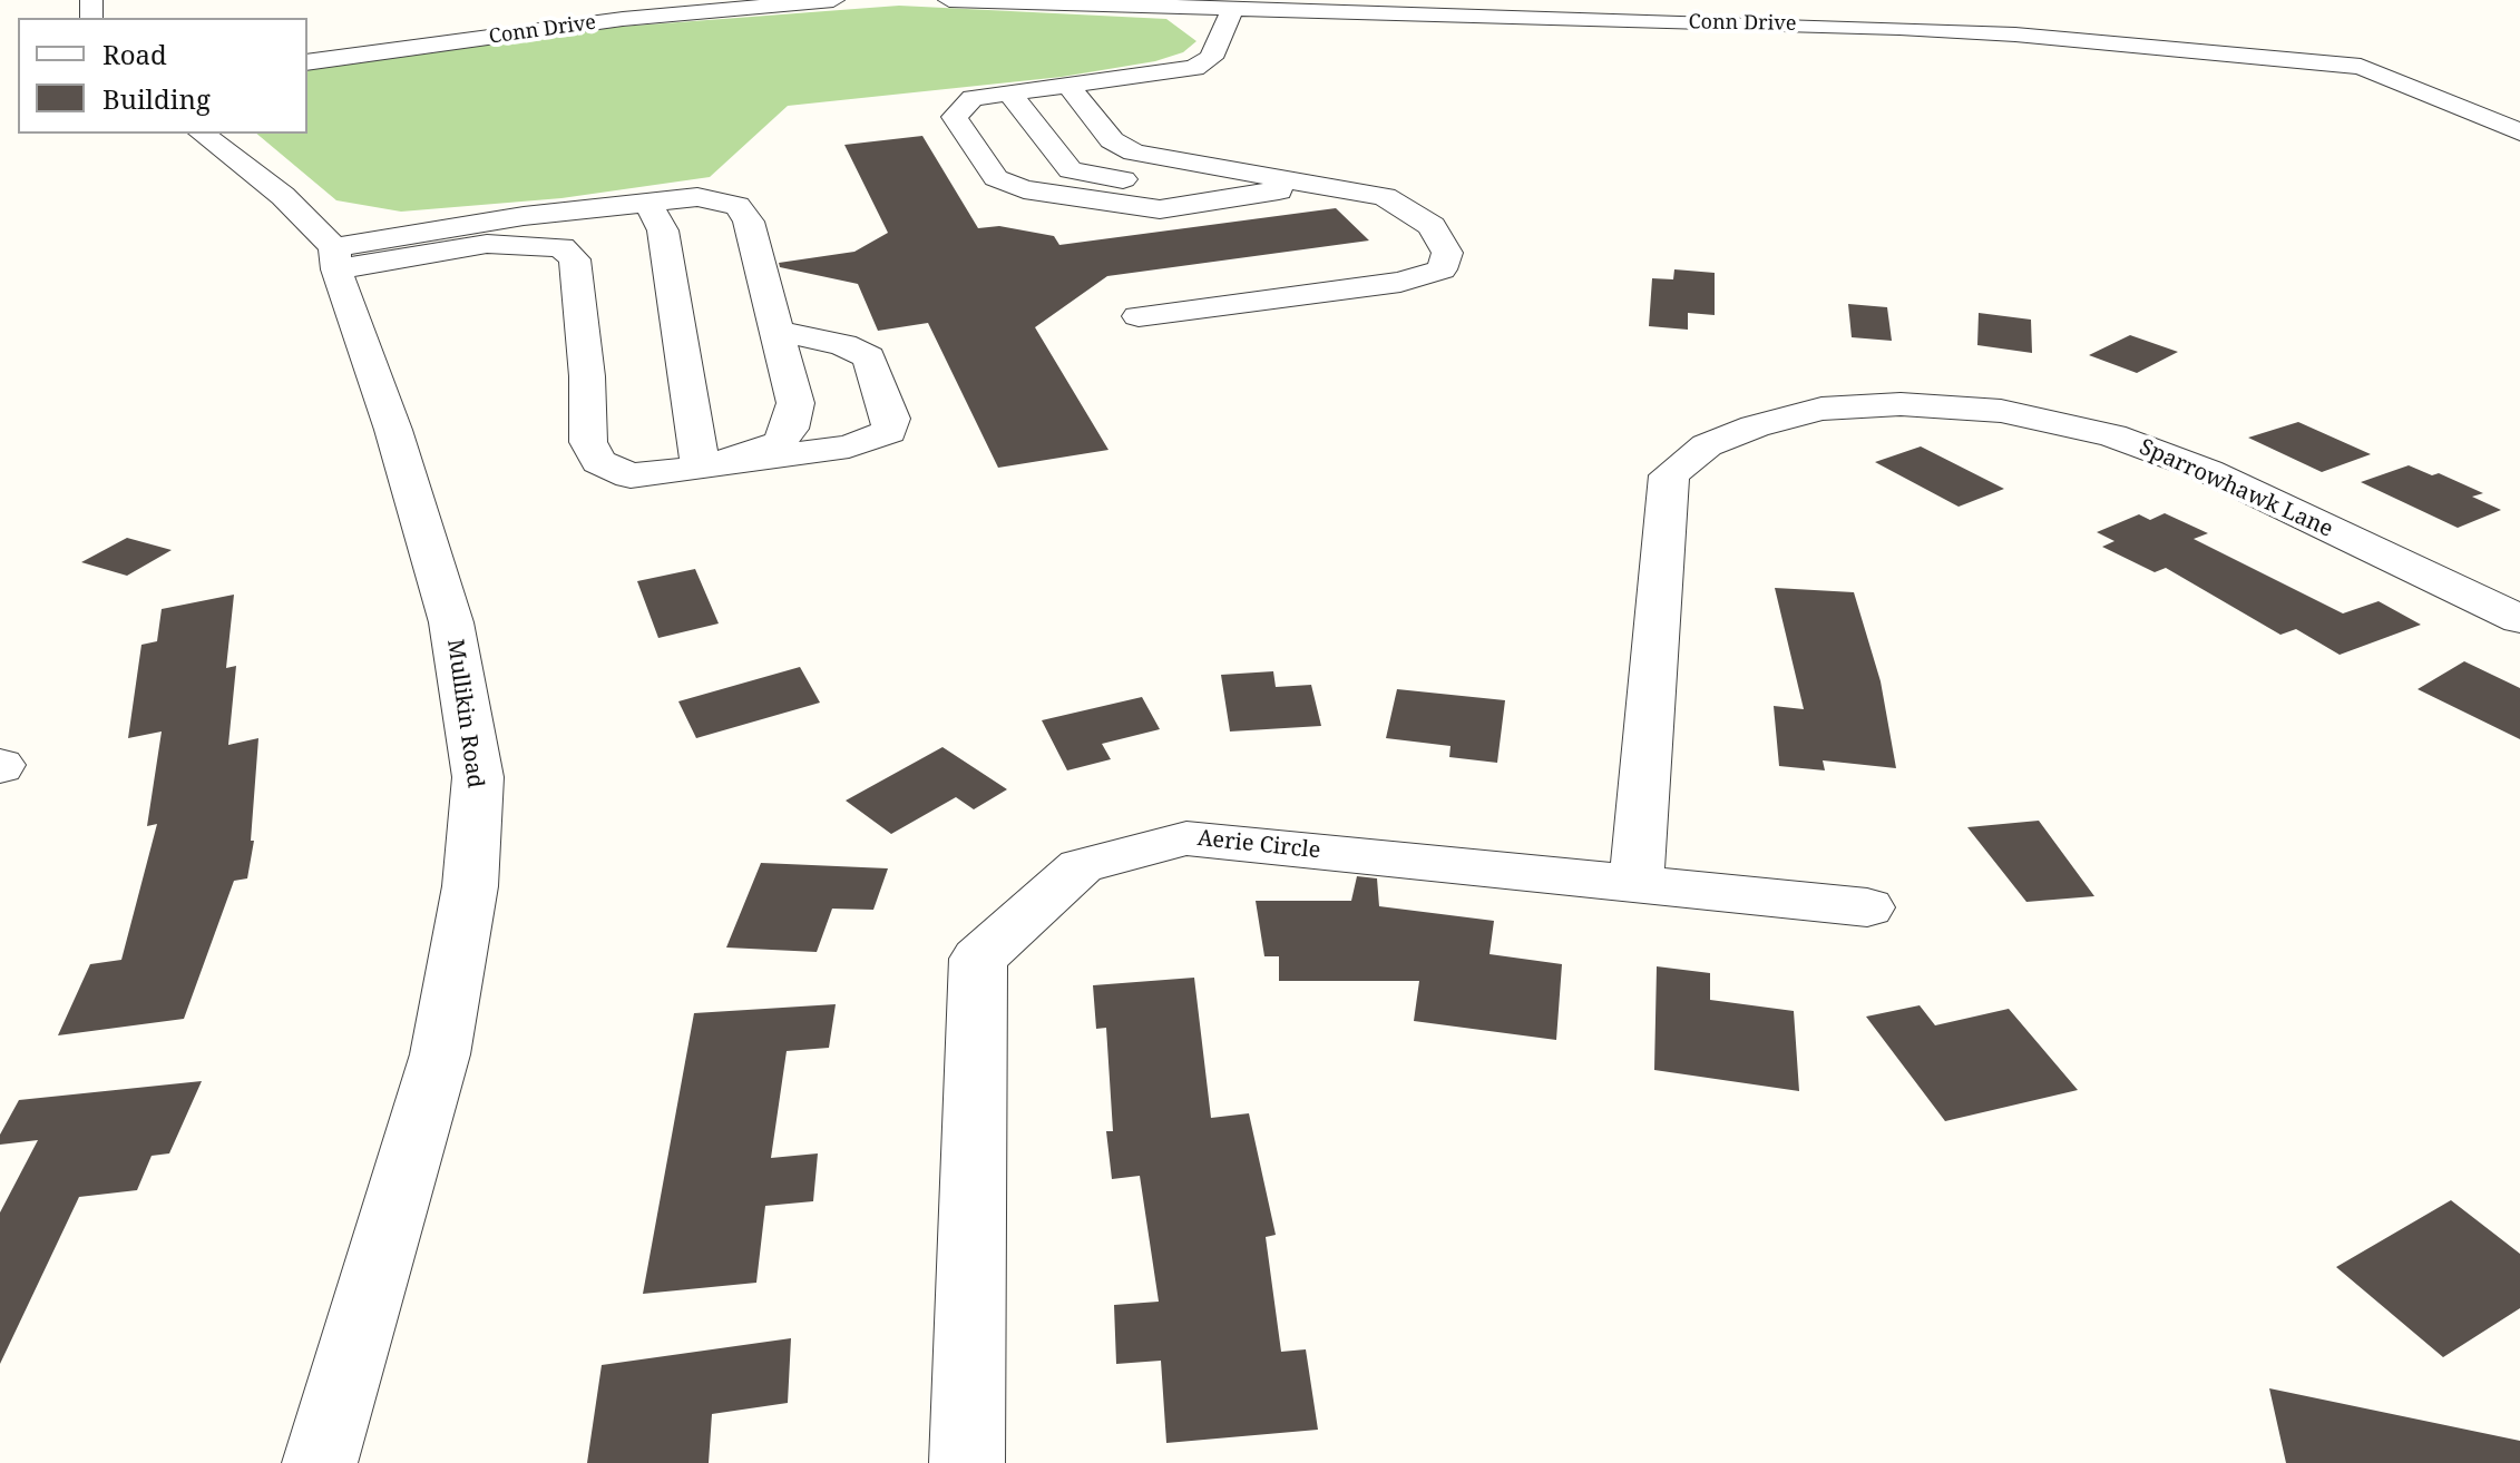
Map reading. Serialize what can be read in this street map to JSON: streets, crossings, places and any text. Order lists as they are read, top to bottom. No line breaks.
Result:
{"streets":{"street":["Conn Drive","Sparrowhawk Lane","Mullikin Road","Aerie Circle"]},"crossings":[["Sparrowhawk Lane","Aerie Circle"]],"legend":["Road","Building"]}
